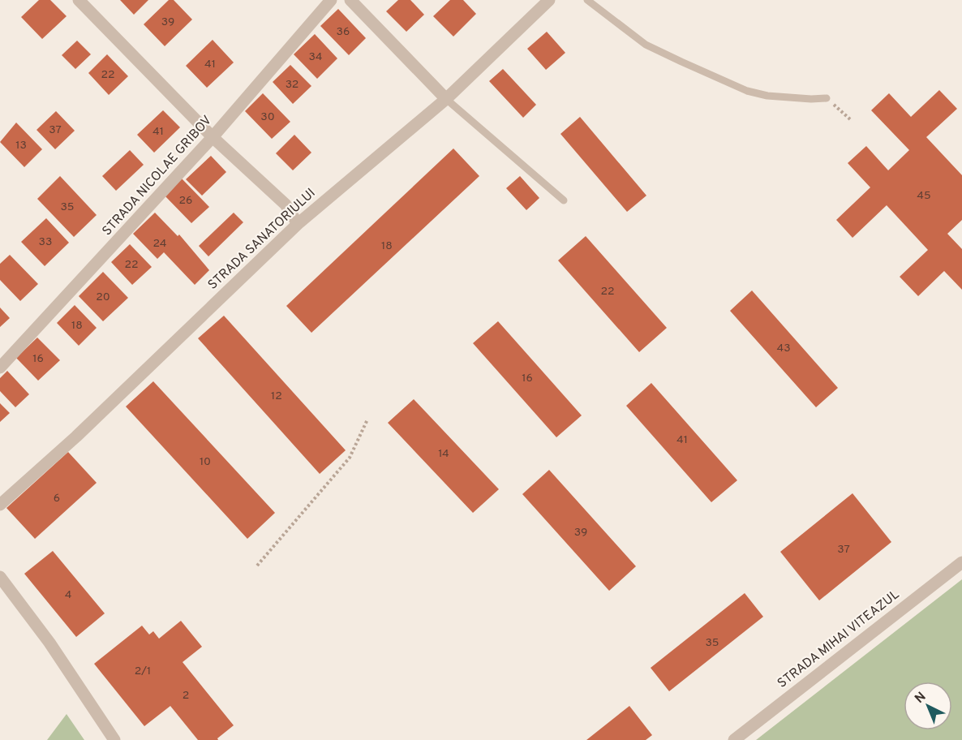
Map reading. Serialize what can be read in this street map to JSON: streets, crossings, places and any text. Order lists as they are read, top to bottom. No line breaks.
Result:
{"streets":{"street":["STRADA NICOLAE GRIBOV","STRADA SANATORIULUI","STRADA MIHAI VITEAZUL"]},"house_numbers":["39","36","34","41","22","32","30","37","41","13","45","26","35","33","24","18","22","22","20","18","43","16","16","12","41","14","10","6","39","37","4","35","2/1","2"],"north":"top left"}
